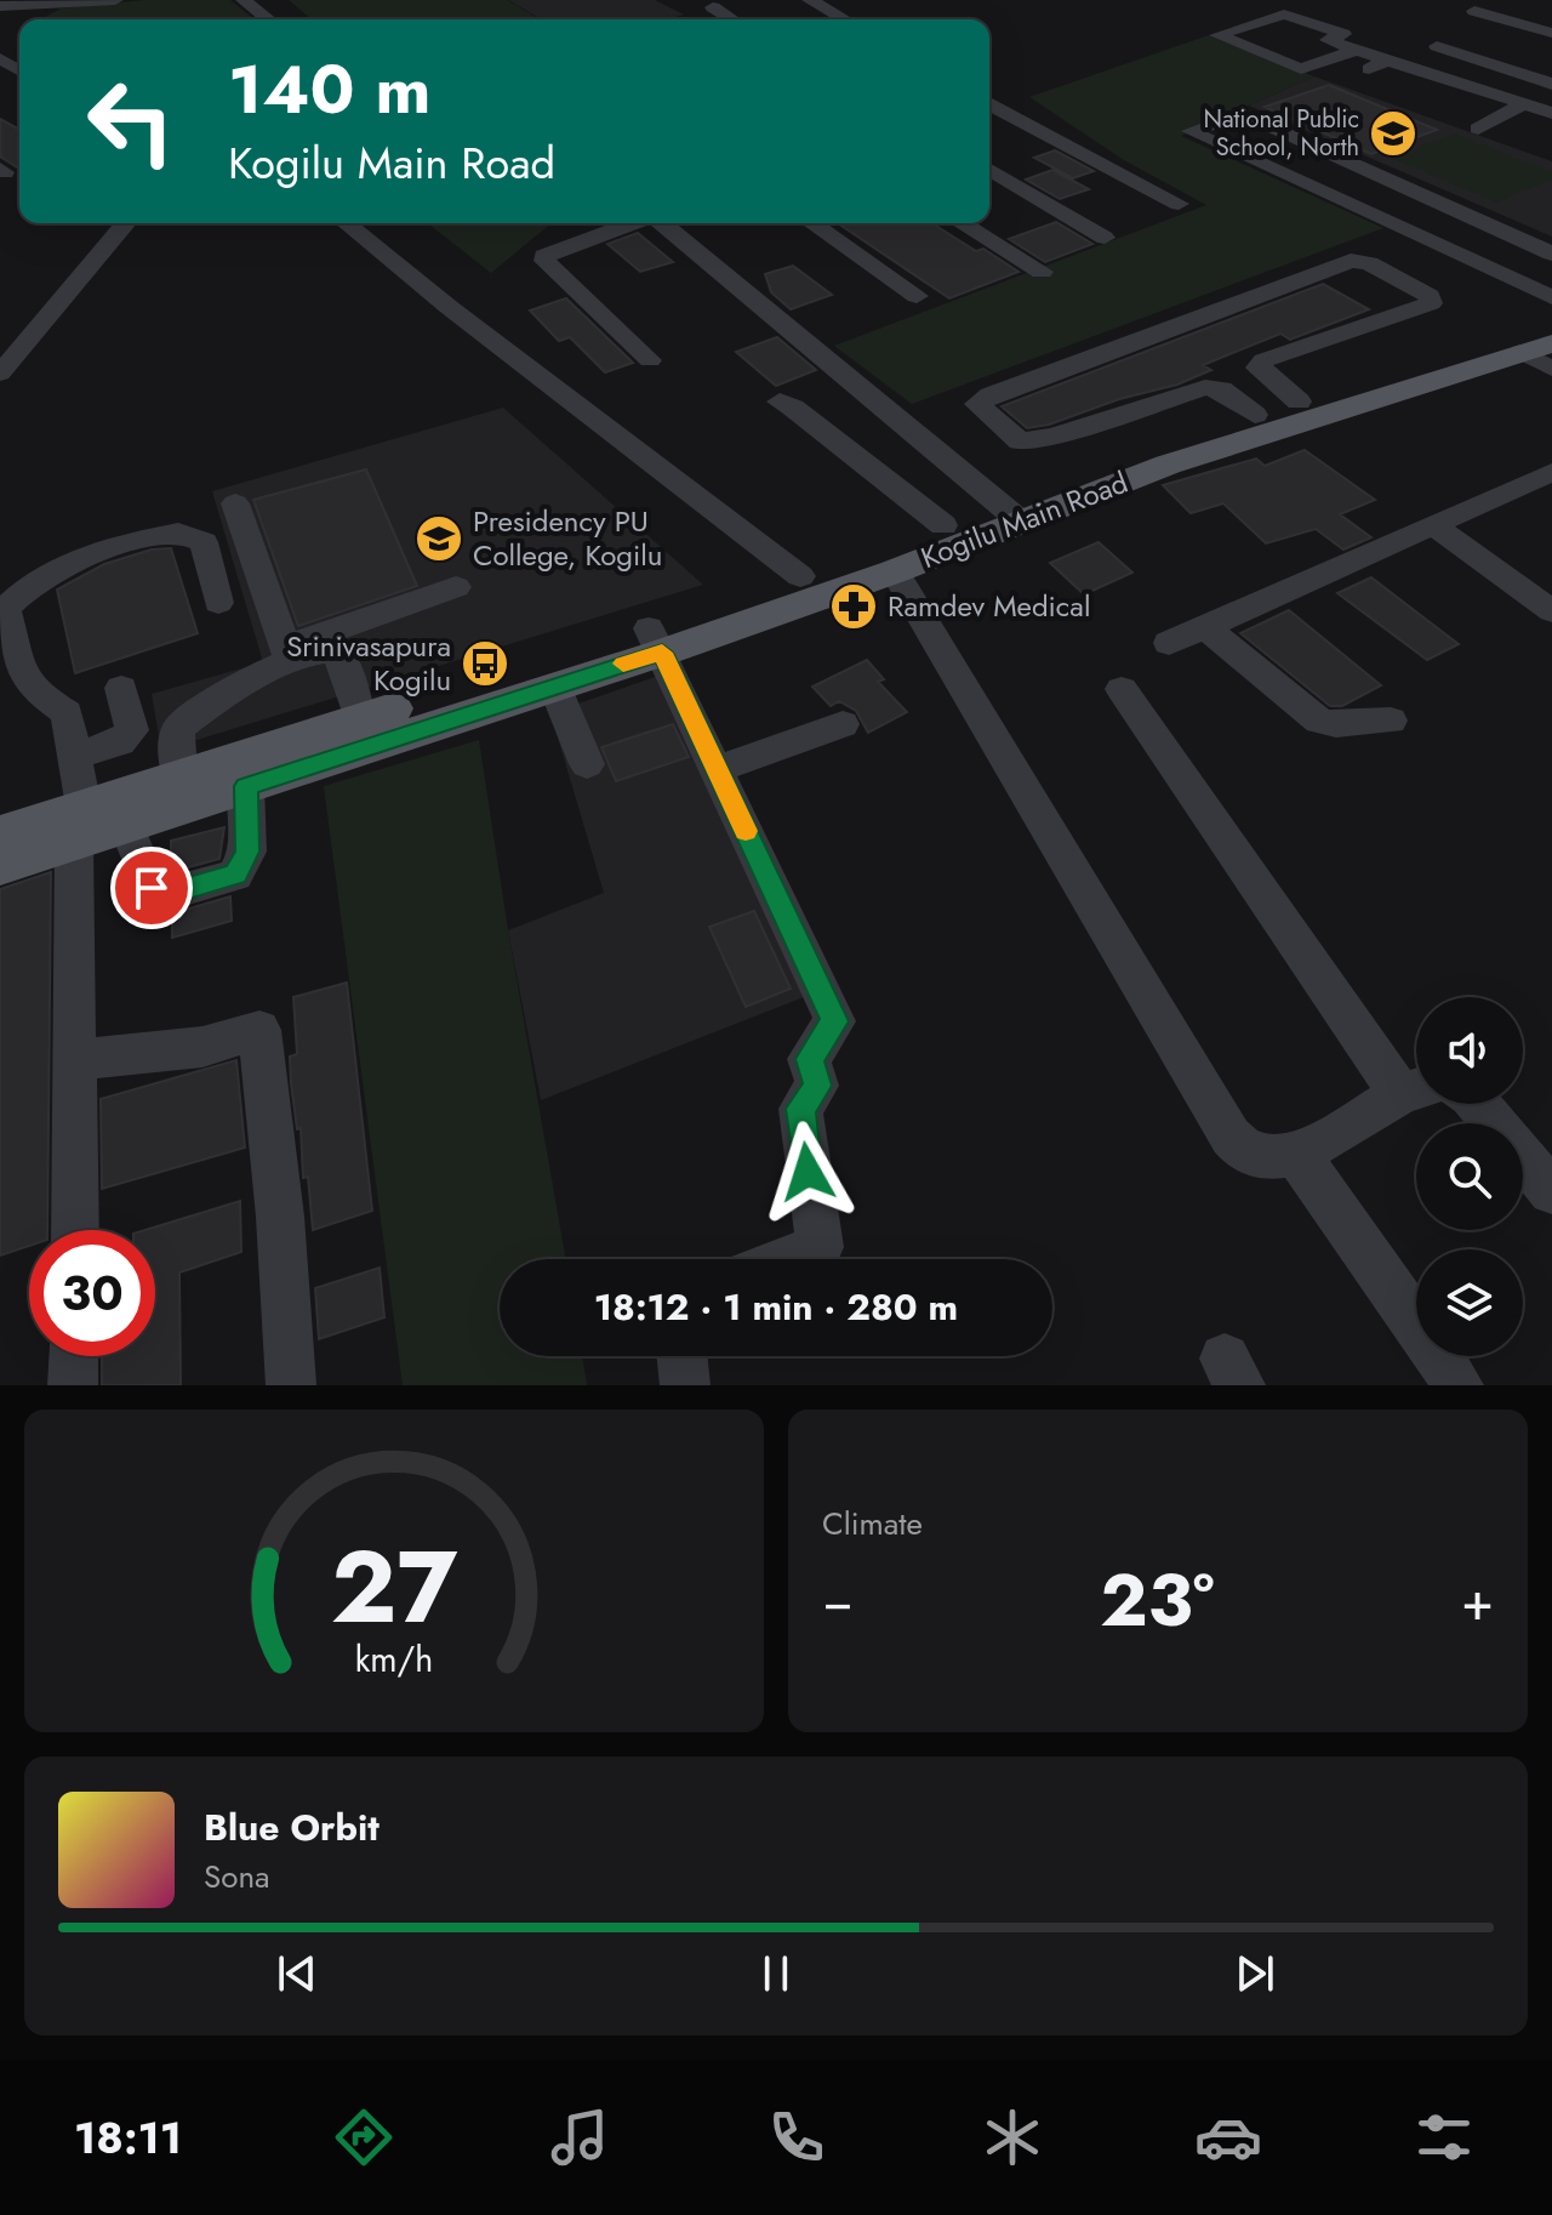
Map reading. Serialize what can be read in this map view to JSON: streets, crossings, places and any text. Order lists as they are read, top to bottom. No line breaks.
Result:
{"streets":{"main road":["Kogilu Main Road"]},"places":{"school or university":["National Public School, North","Presidency PU College, Kogilu"],"pharmacy":["Ramdev Medical"],"bus stop":["Srinivasapura Kogilu"]},"page":{"turn":["140 m","Kogilu Main Road"],"limit":"30","trip":"18:12 · 1 min · 280 m","tile":"Climate","heat":["−","23°","+"],"song":["Blue Orbit","Sona"],"tabs":"18:11","gauge":["27","km/h"]}}
